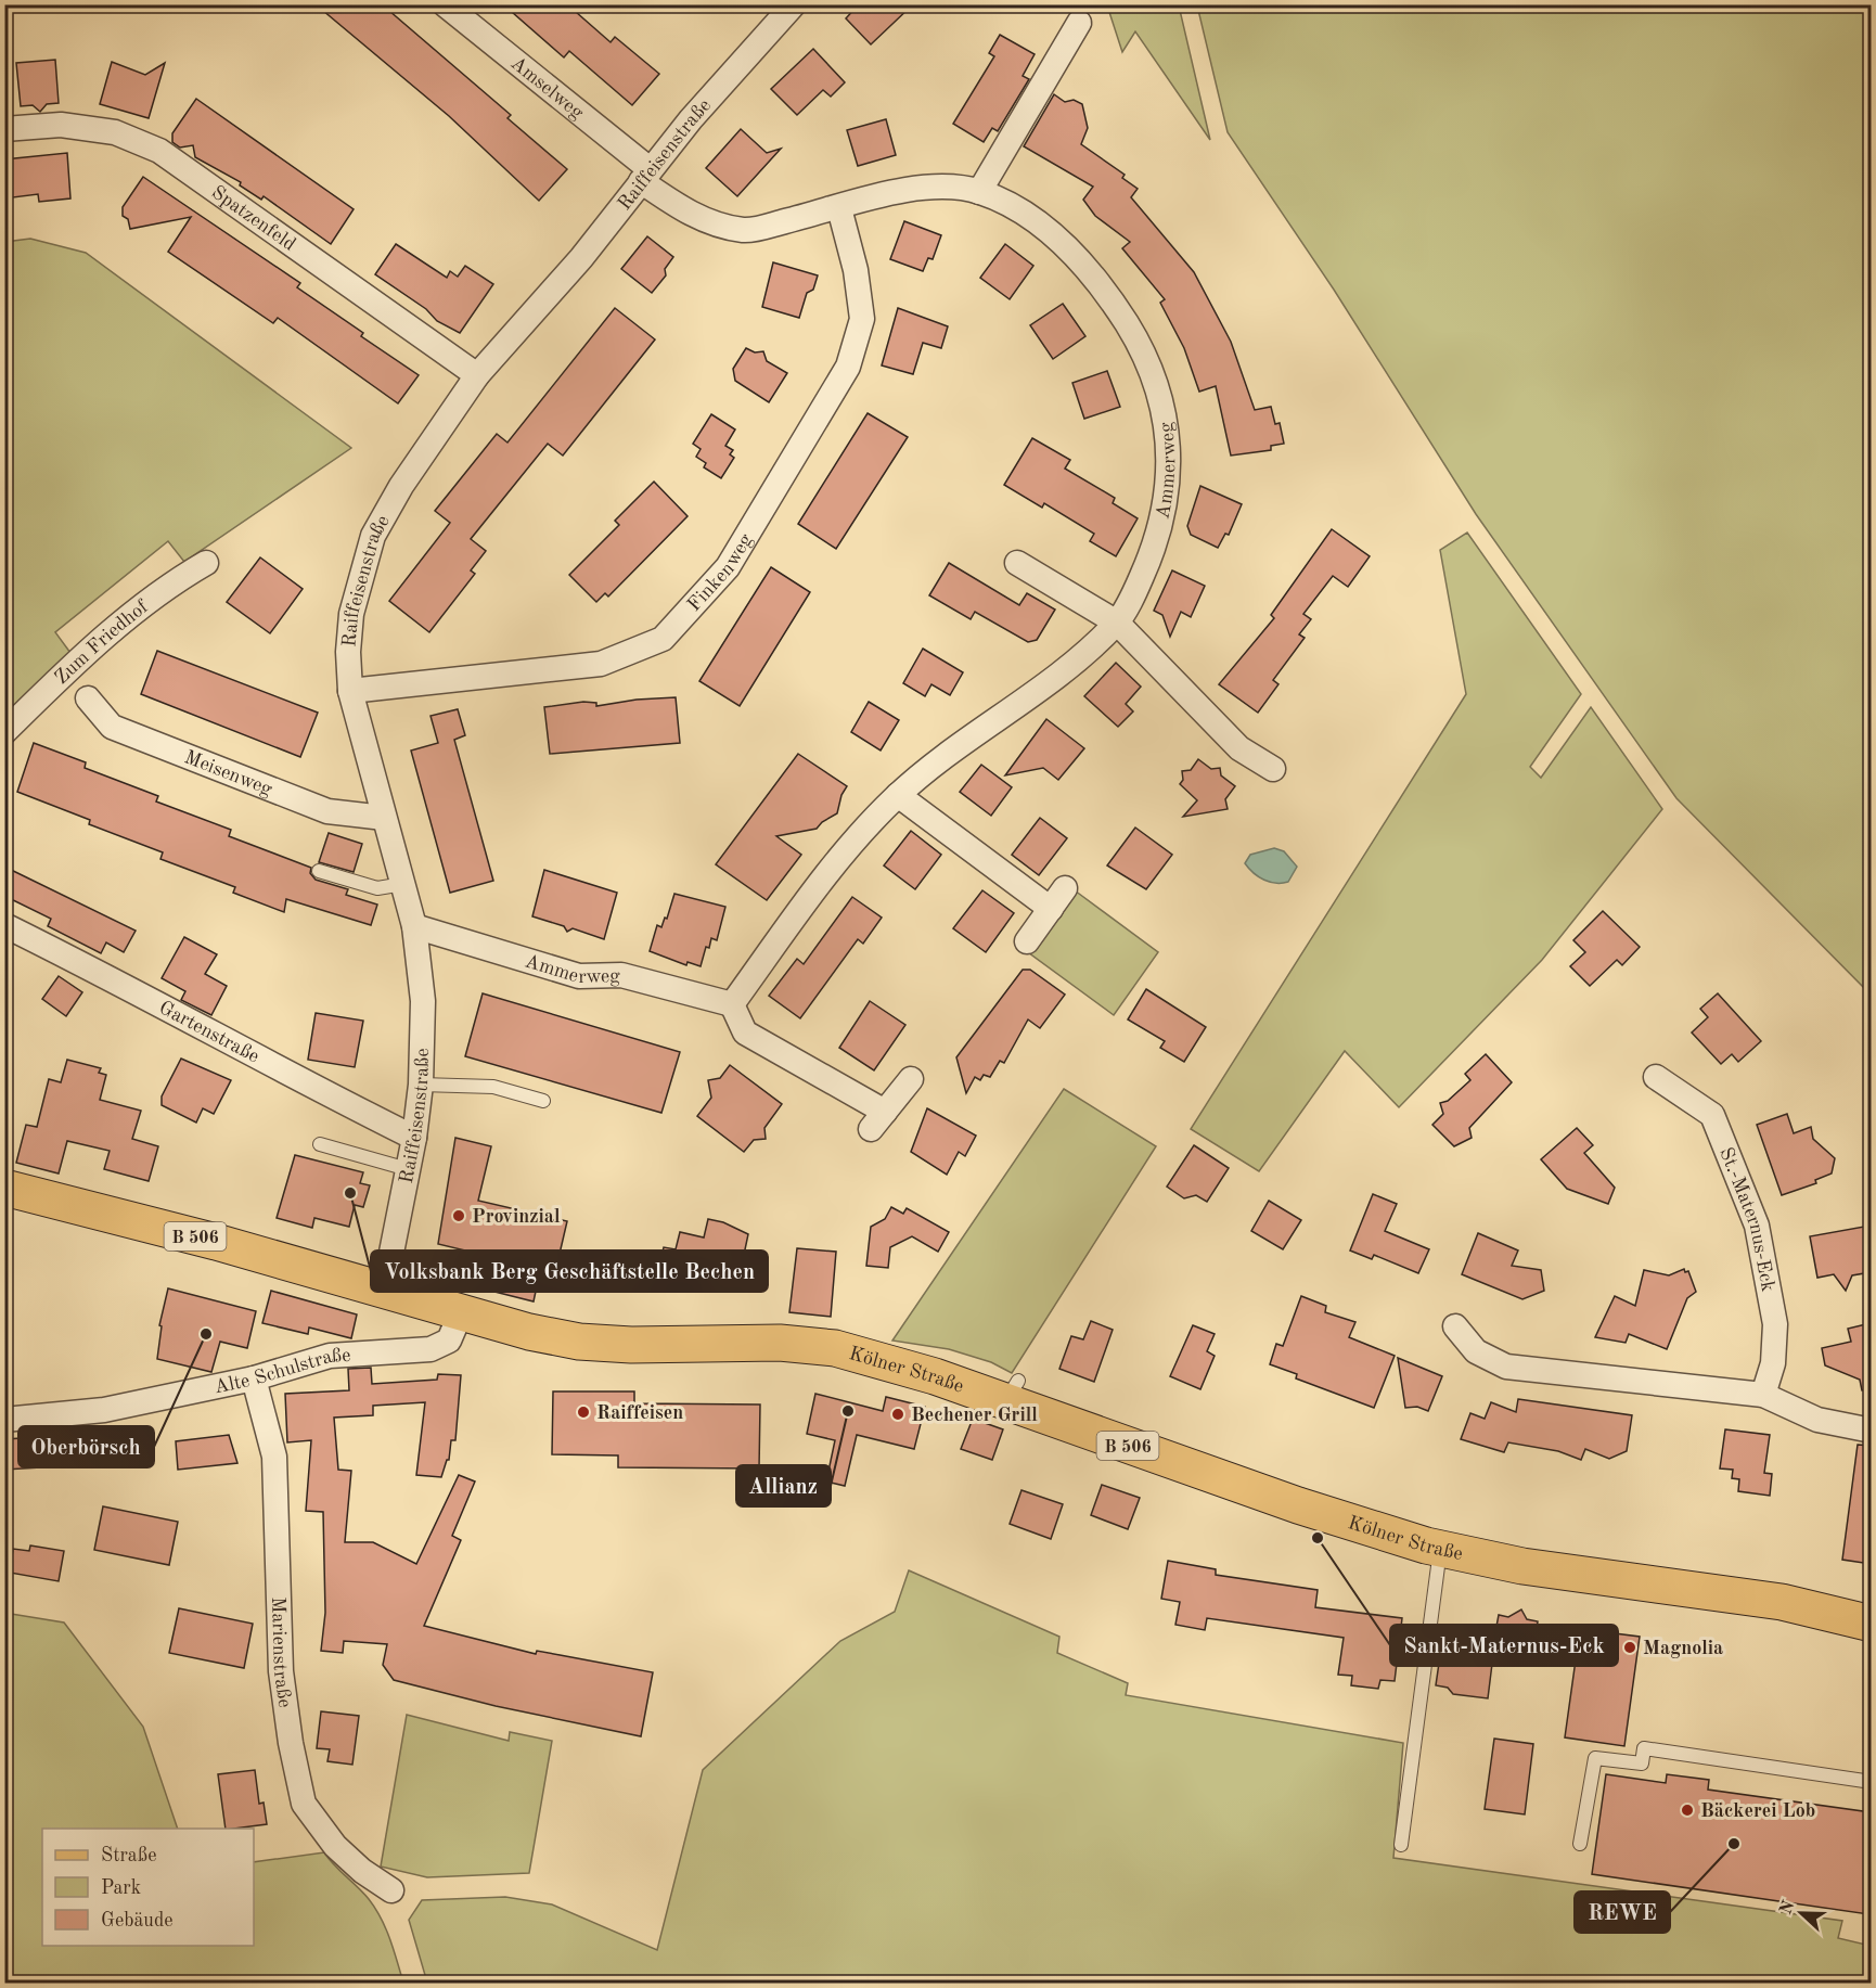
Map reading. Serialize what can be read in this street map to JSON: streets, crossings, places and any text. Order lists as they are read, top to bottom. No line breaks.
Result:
{"streets":{"main road":["B 506","Kölner Straße"],"street":["Amselweg","Raiffeisenstraße","Spatzenfeld","Ammerweg","Finkenweg","Zum Friedhof","Meisenweg","Gartenstraße","St.-Maternus-Eck","Alte Schulstraße","Marienstraße"]},"crossings":[["Amselweg","Raiffeisenstraße"],["Amselweg","Ammerweg"],["Raiffeisenstraße","Spatzenfeld"],["Raiffeisenstraße","Ammerweg"],["Raiffeisenstraße","Finkenweg"],["Raiffeisenstraße","Meisenweg"],["Raiffeisenstraße","Gartenstraße"],["Raiffeisenstraße","Kölner Straße"],["Ammerweg","Finkenweg"],["Kölner Straße","Alte Schulstraße"],["Alte Schulstraße","Marienstraße"]],"places":["Volksbank Berg Geschäftstelle Bechen","Provinzial","Oberbörsch","Allianz","Raiffeisen","Bechener Grill","Sankt-Maternus-Eck","Magnolia","Bäckerei Lob","REWE"],"legend":["Straße","Park","Gebäude"],"north":"left"}
